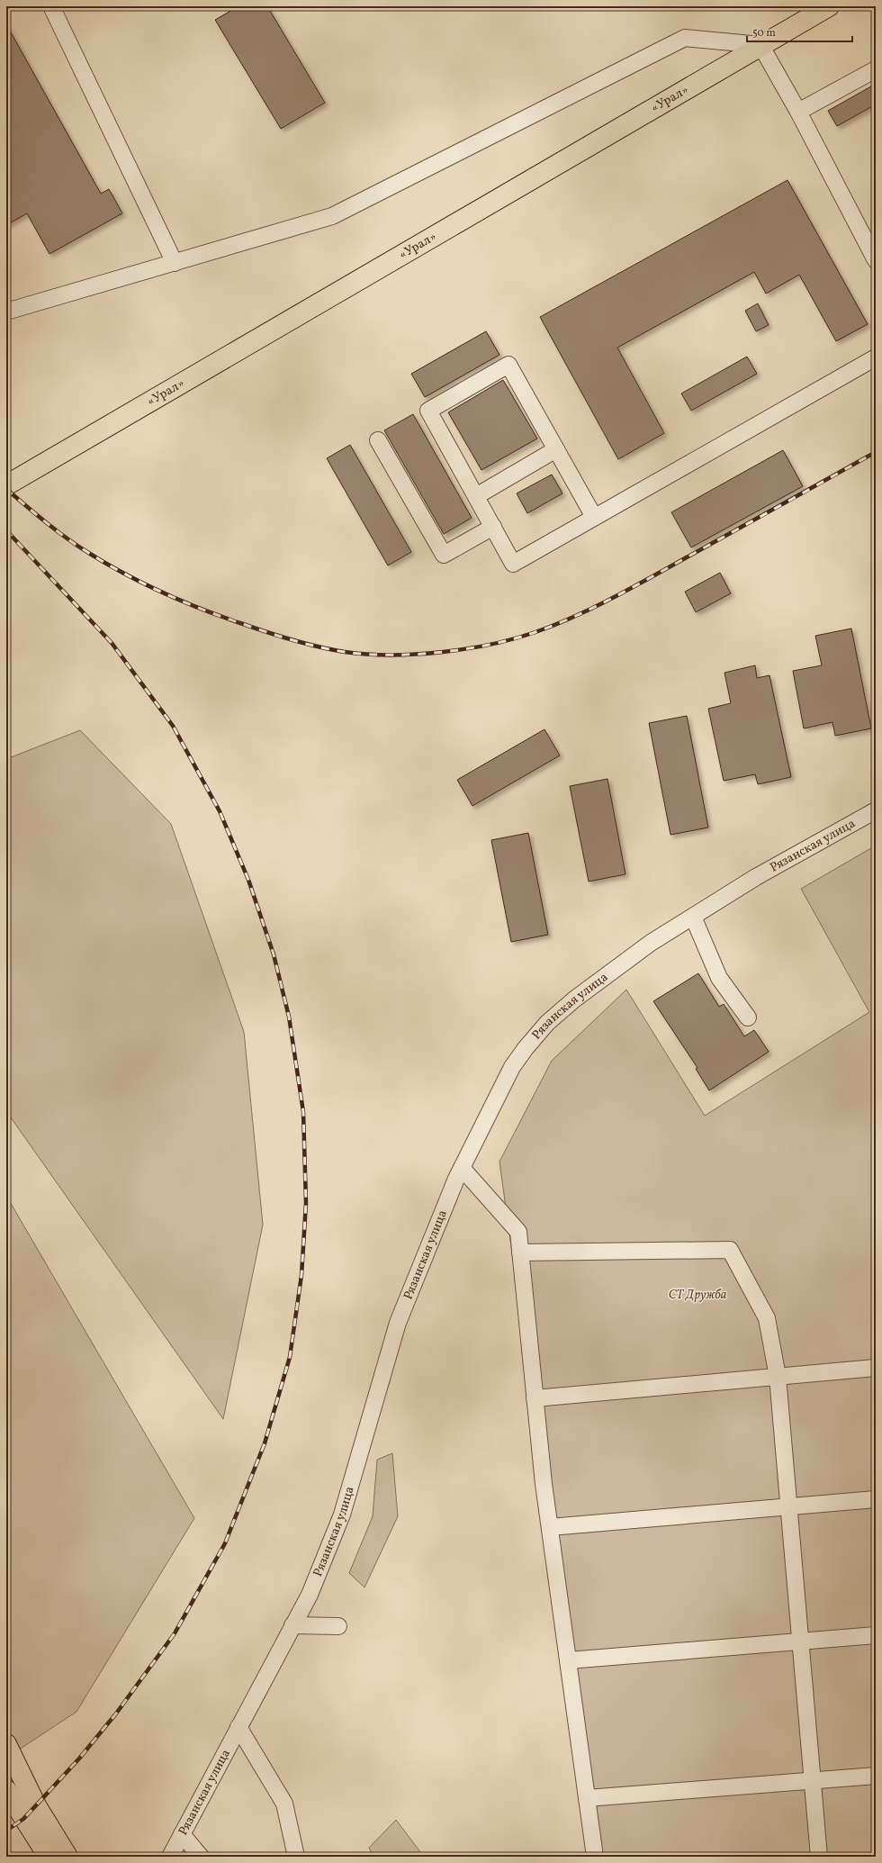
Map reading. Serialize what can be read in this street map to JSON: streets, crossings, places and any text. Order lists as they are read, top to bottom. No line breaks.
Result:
{"streets":{"main road":["«Урал»"],"street":["Рязанская улица"]},"parks":["СТ Дружба"],"scale_bar":"50 m"}
